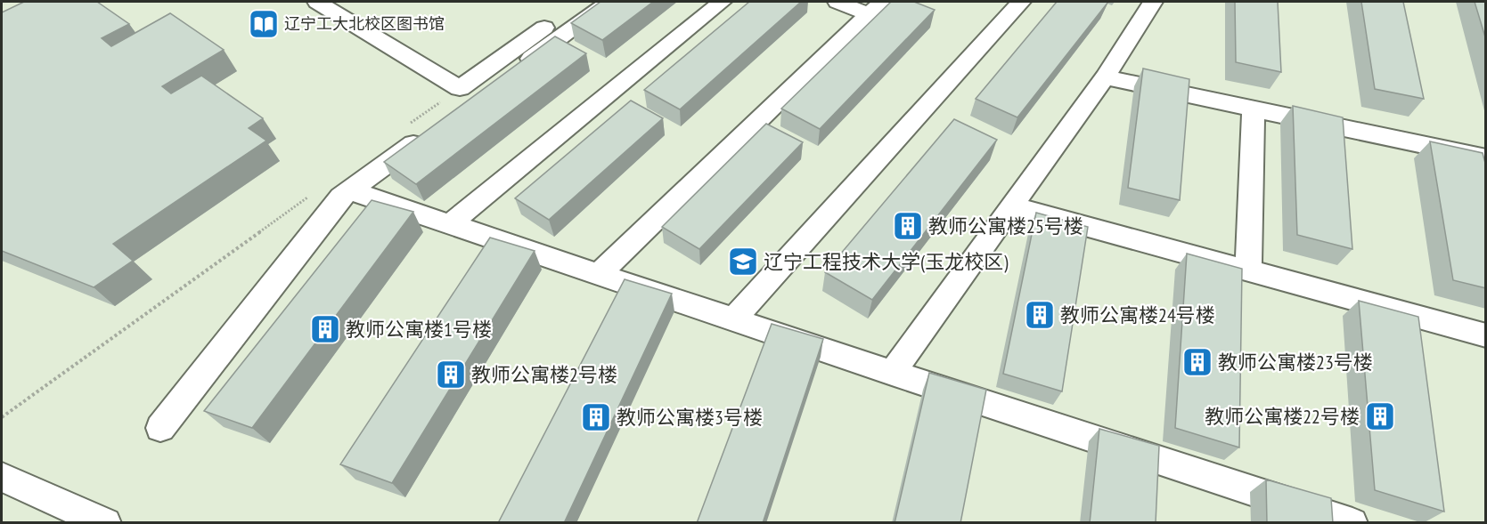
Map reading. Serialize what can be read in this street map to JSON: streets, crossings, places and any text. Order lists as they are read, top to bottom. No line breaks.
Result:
{"places":{"library":["辽宁工大北校区图书馆"],"building":["教师公寓楼25号楼","教师公寓楼24号楼","教师公寓楼1号楼","教师公寓楼23号楼","教师公寓楼2号楼","教师公寓楼22号楼","教师公寓楼3号楼"],"school or university":["辽宁工程技术大学(玉龙校区)"]}}
